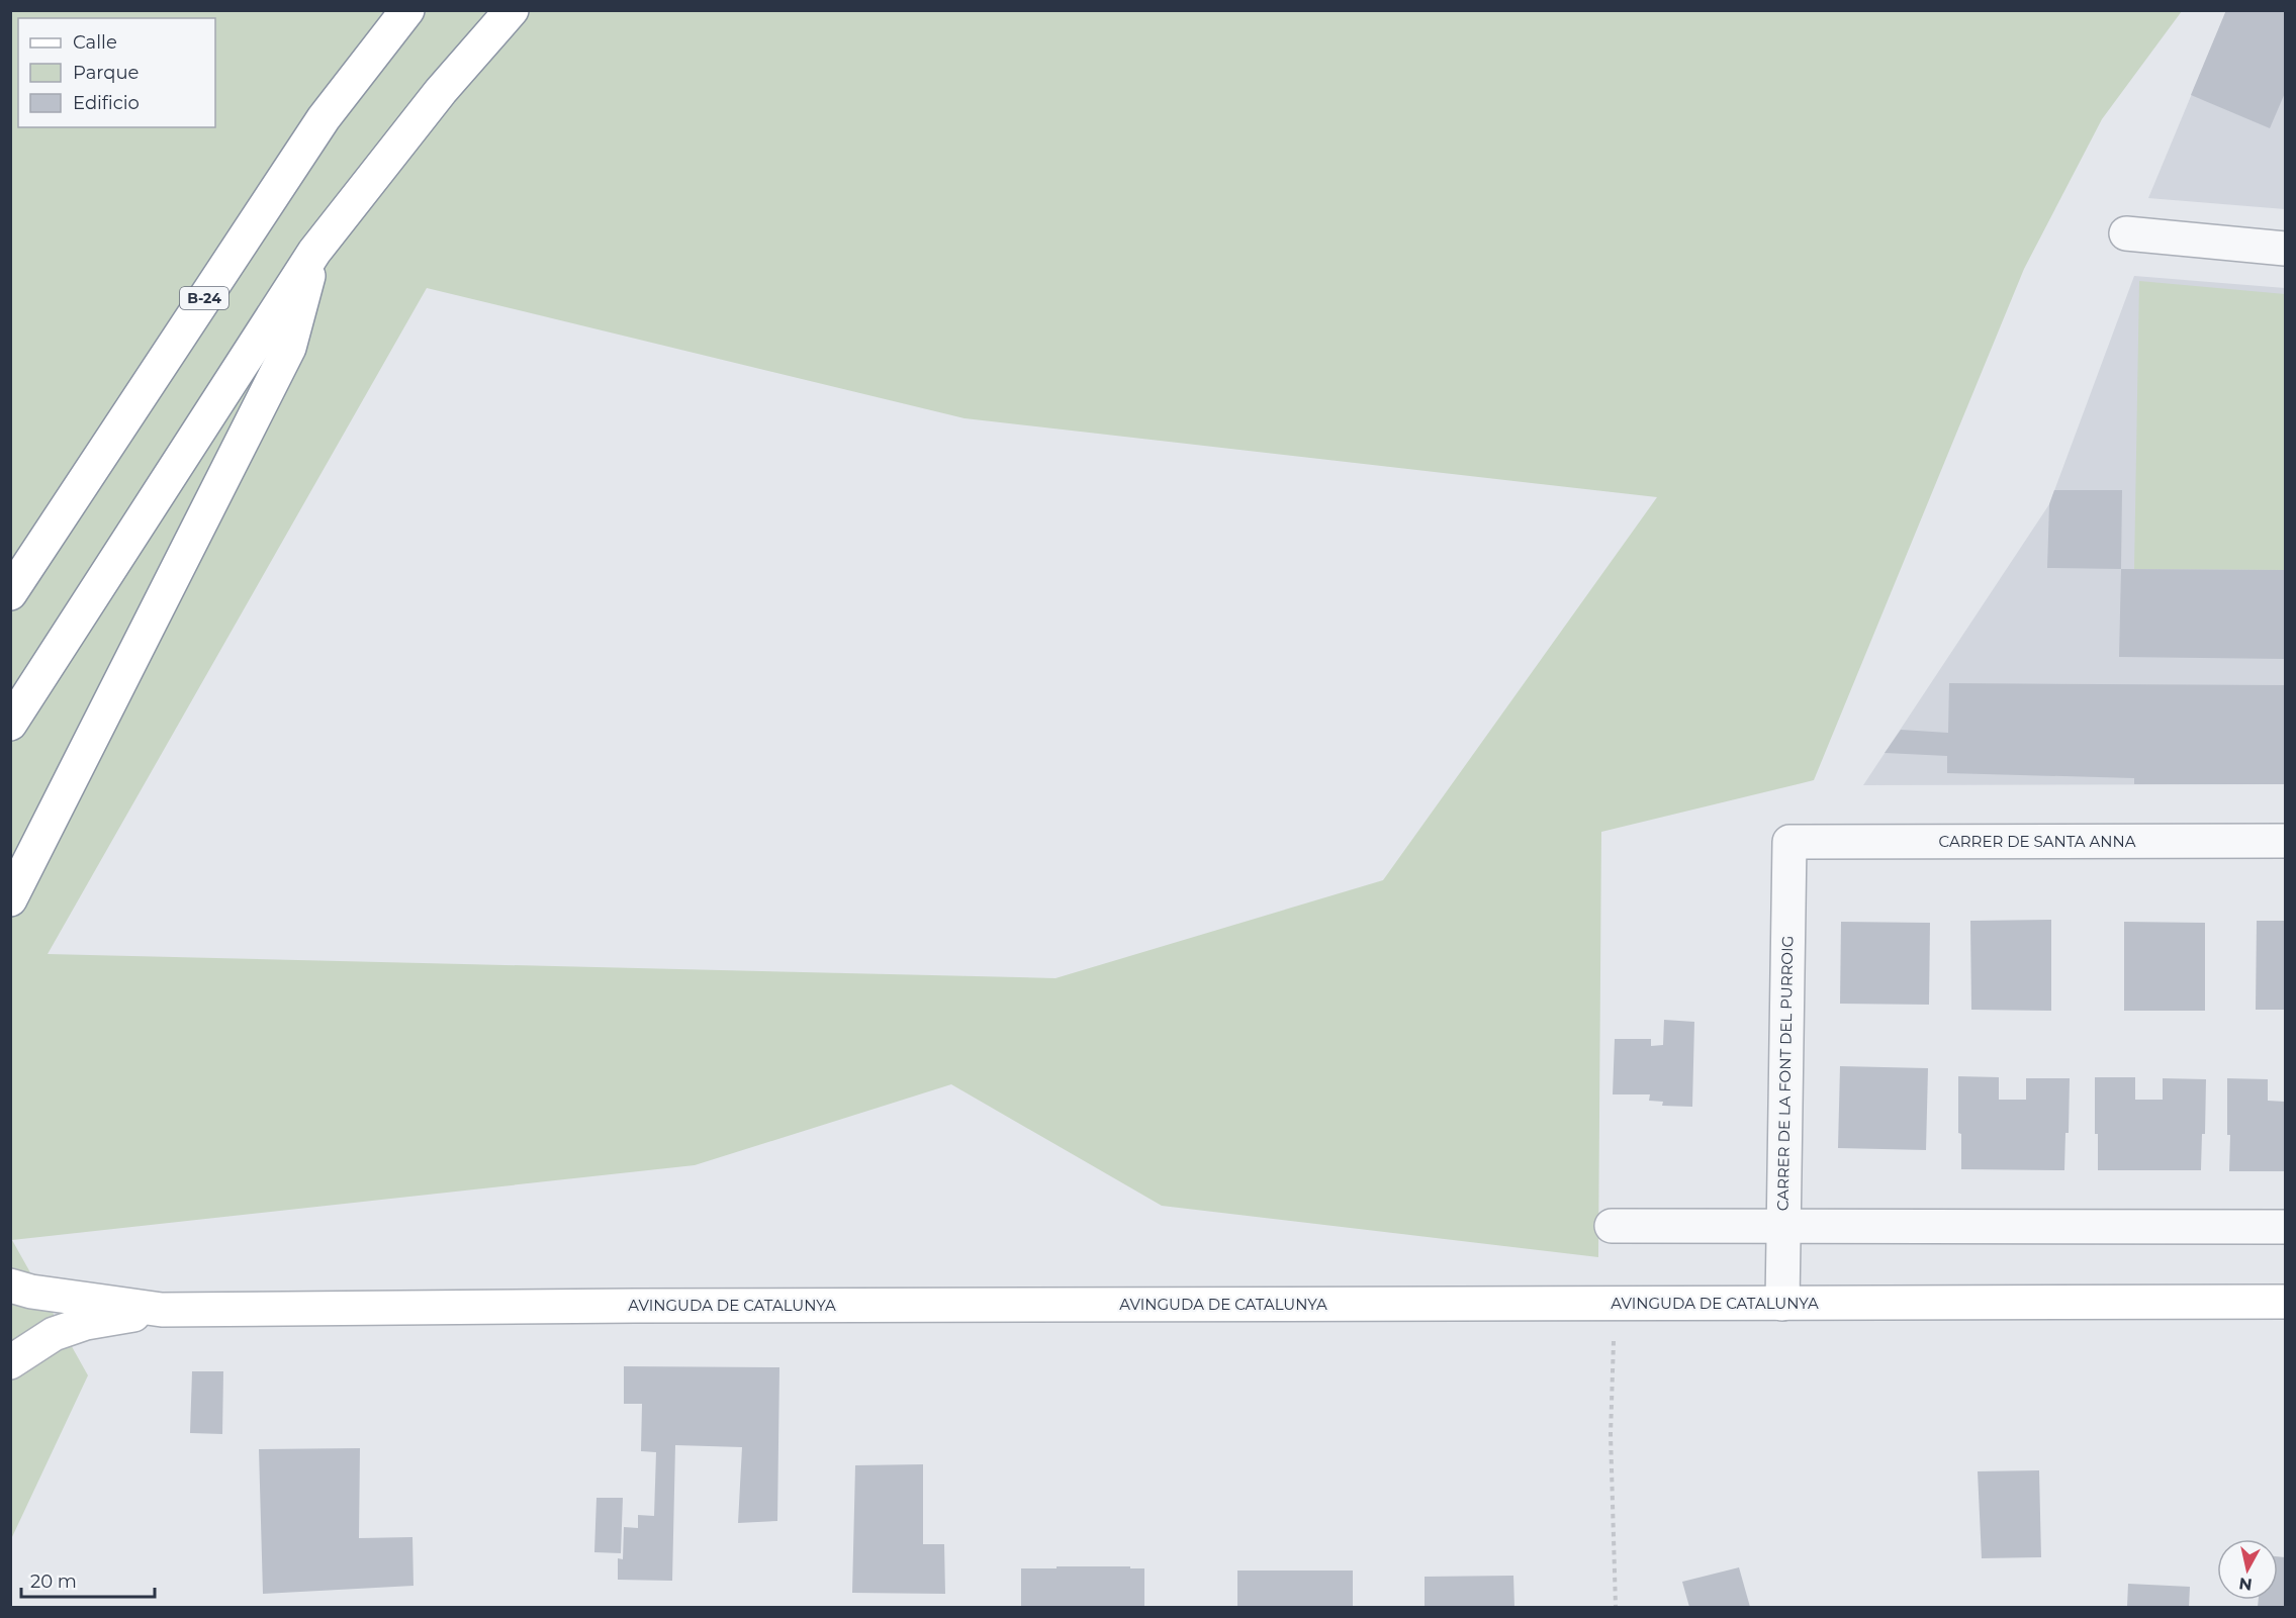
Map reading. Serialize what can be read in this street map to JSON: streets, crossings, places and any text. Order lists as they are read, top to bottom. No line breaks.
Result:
{"streets":{"main road":["B-24","AVINGUDA DE CATALUNYA"],"street":["CARRER DE SANTA ANNA","CARRER DE LA FONT DEL PURROIG"]},"crossings":[["CARRER DE SANTA ANNA","CARRER DE LA FONT DEL PURROIG"],["CARRER DE LA FONT DEL PURROIG","AVINGUDA DE CATALUNYA"]],"legend":["Calle","Parque","Edificio"],"scale_bar":"20 m","north":"bottom"}
